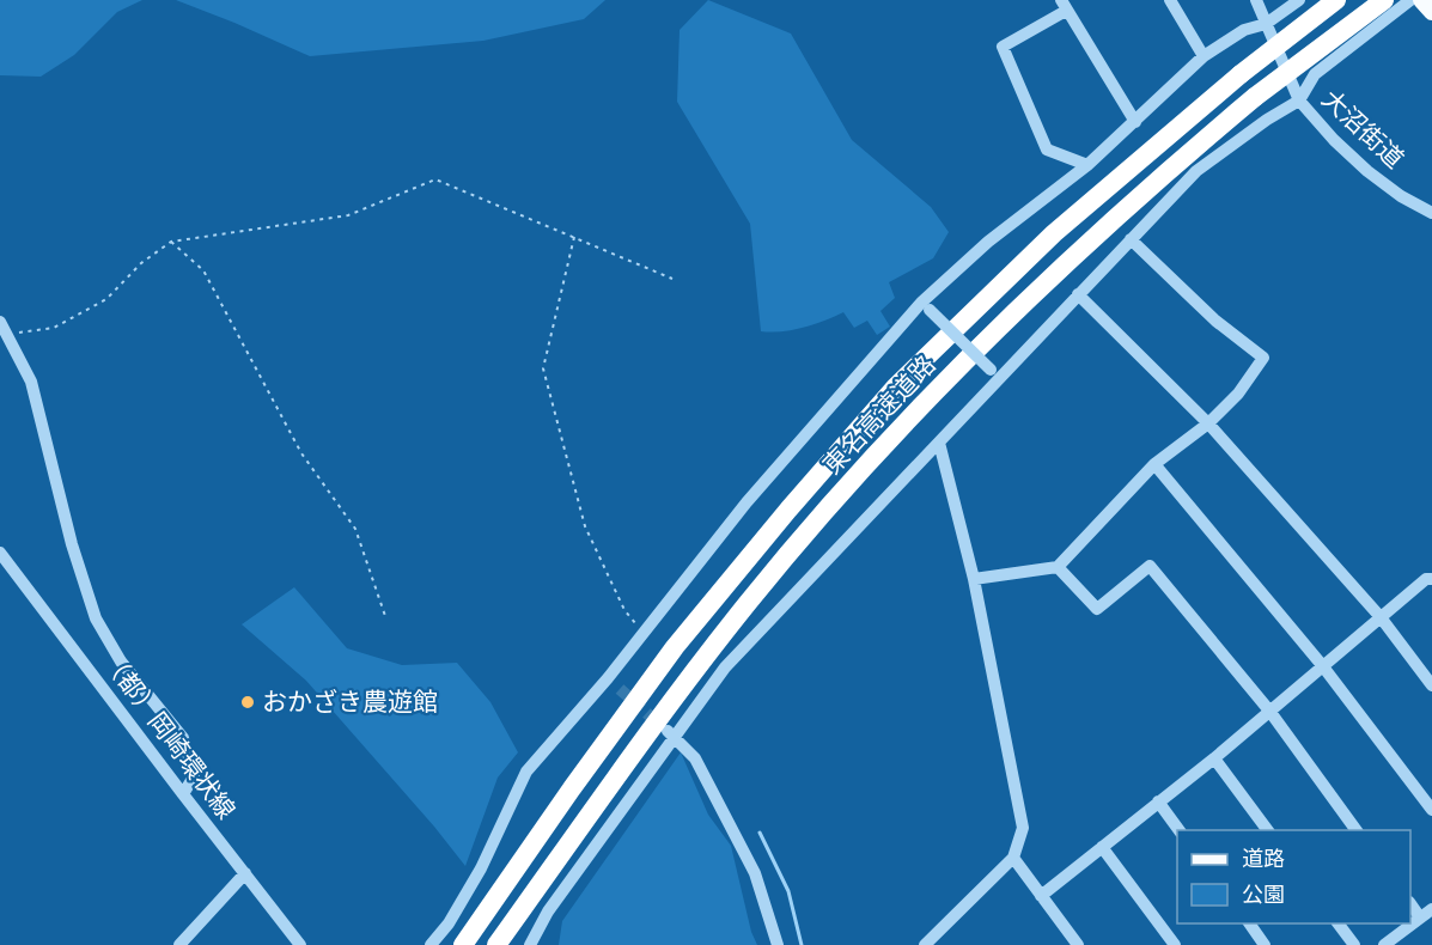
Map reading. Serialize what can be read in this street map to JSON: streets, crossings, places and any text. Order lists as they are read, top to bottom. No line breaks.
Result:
{"streets":{"highway":["東名高速道路"],"street":["大沼街道","（都）岡崎環状線"]},"places":["おかざき農遊館"],"legend":["道路","公園"]}
